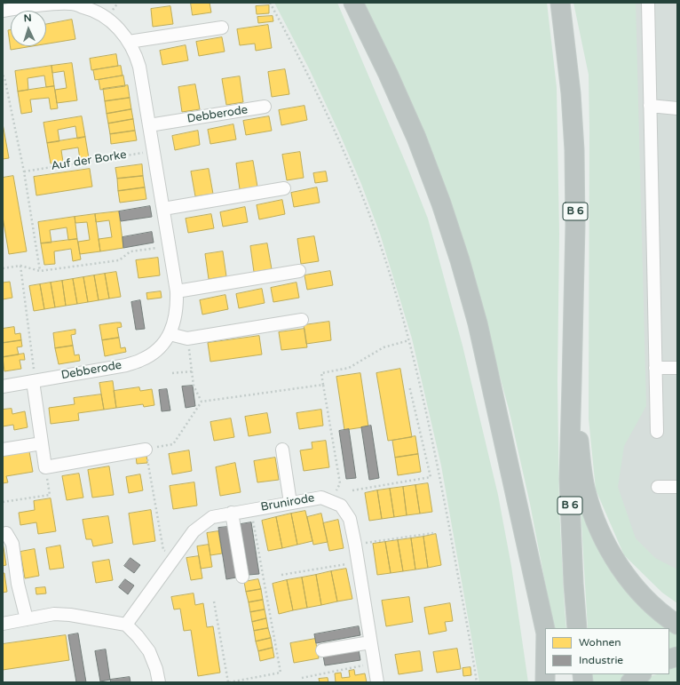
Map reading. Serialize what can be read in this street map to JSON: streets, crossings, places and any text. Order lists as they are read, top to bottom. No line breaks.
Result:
{"streets":{"highway":["B 6"],"street":["Debberode","Brunirode"],"path":["Auf der Borke"]},"crossings":[["Debberode","Auf der Borke"]],"legend":["Wohnen","Industrie"],"north":"top"}
